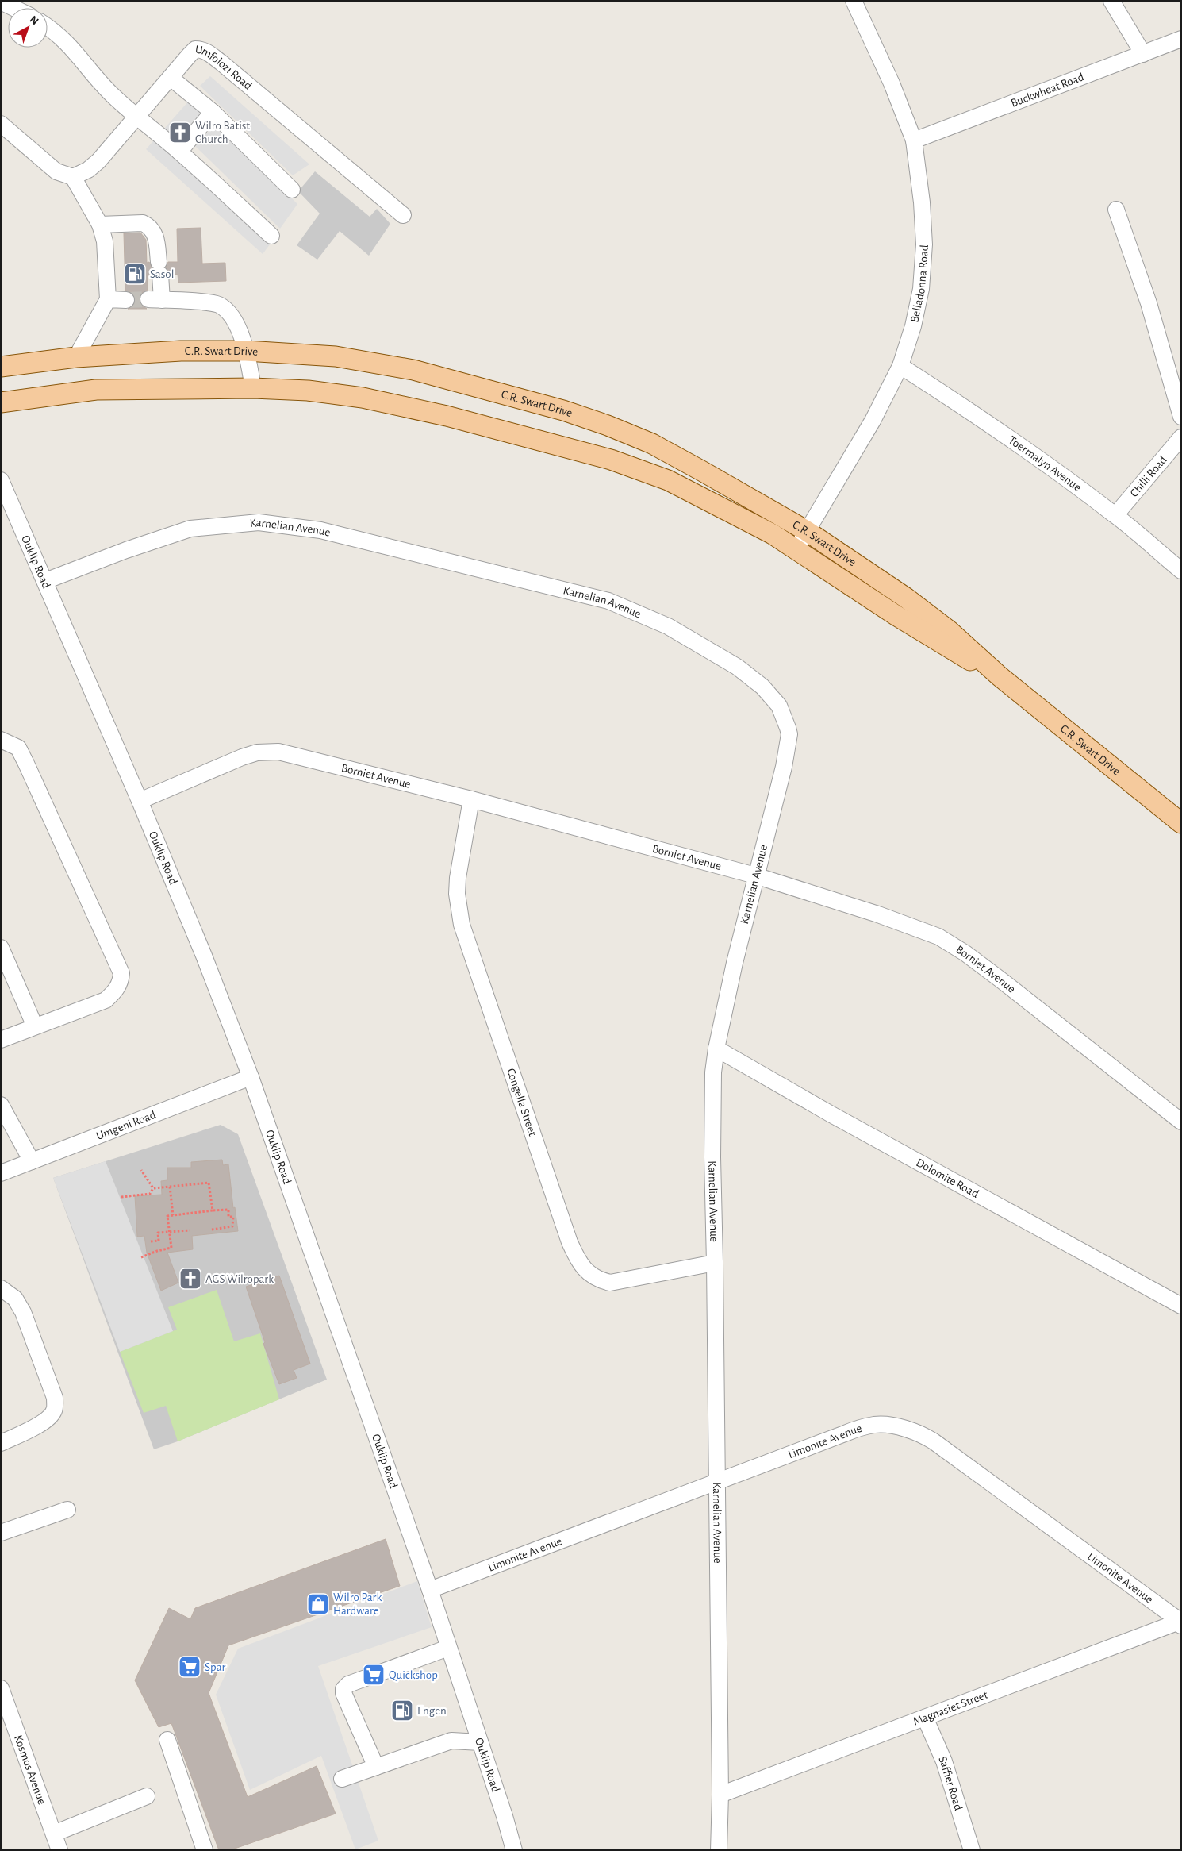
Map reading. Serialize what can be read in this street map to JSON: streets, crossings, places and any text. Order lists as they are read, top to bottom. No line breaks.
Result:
{"streets":{"main road":["C.R. Swart Drive"],"street":["Umfolozi Road","Buckwheat Road","Belladonna Road","Toermalyn Avenue","Chilli Road","Karnelian Avenue","Ouklip Road","Borniet Avenue","Congella Street","Umgeni Road","Dolomite Road","Limonite Avenue","Magnasiet Street","Kosmos Avenue","Saffier Road"]},"crossings":[["Buckwheat Road","Belladonna Road"],["Belladonna Road","C.R. Swart Drive"],["Belladonna Road","Toermalyn Avenue"],["Toermalyn Avenue","Chilli Road"],["Karnelian Avenue","Ouklip Road"],["Karnelian Avenue","Borniet Avenue"],["Karnelian Avenue","Congella Street"],["Karnelian Avenue","Dolomite Road"],["Karnelian Avenue","Limonite Avenue"],["Karnelian Avenue","Magnasiet Street"],["Ouklip Road","Borniet Avenue"],["Ouklip Road","Umgeni Road"],["Ouklip Road","Limonite Avenue"],["Borniet Avenue","Congella Street"],["Limonite Avenue","Magnasiet Street"],["Magnasiet Street","Saffier Road"]],"places":{"church":["Wilro Batist Church","AGS Wilropark"],"fuel station":["Sasol","Engen"],"shop":["Wilro Park Hardware"],"supermarket":["Spar","Quickshop"]},"north":"top right"}
